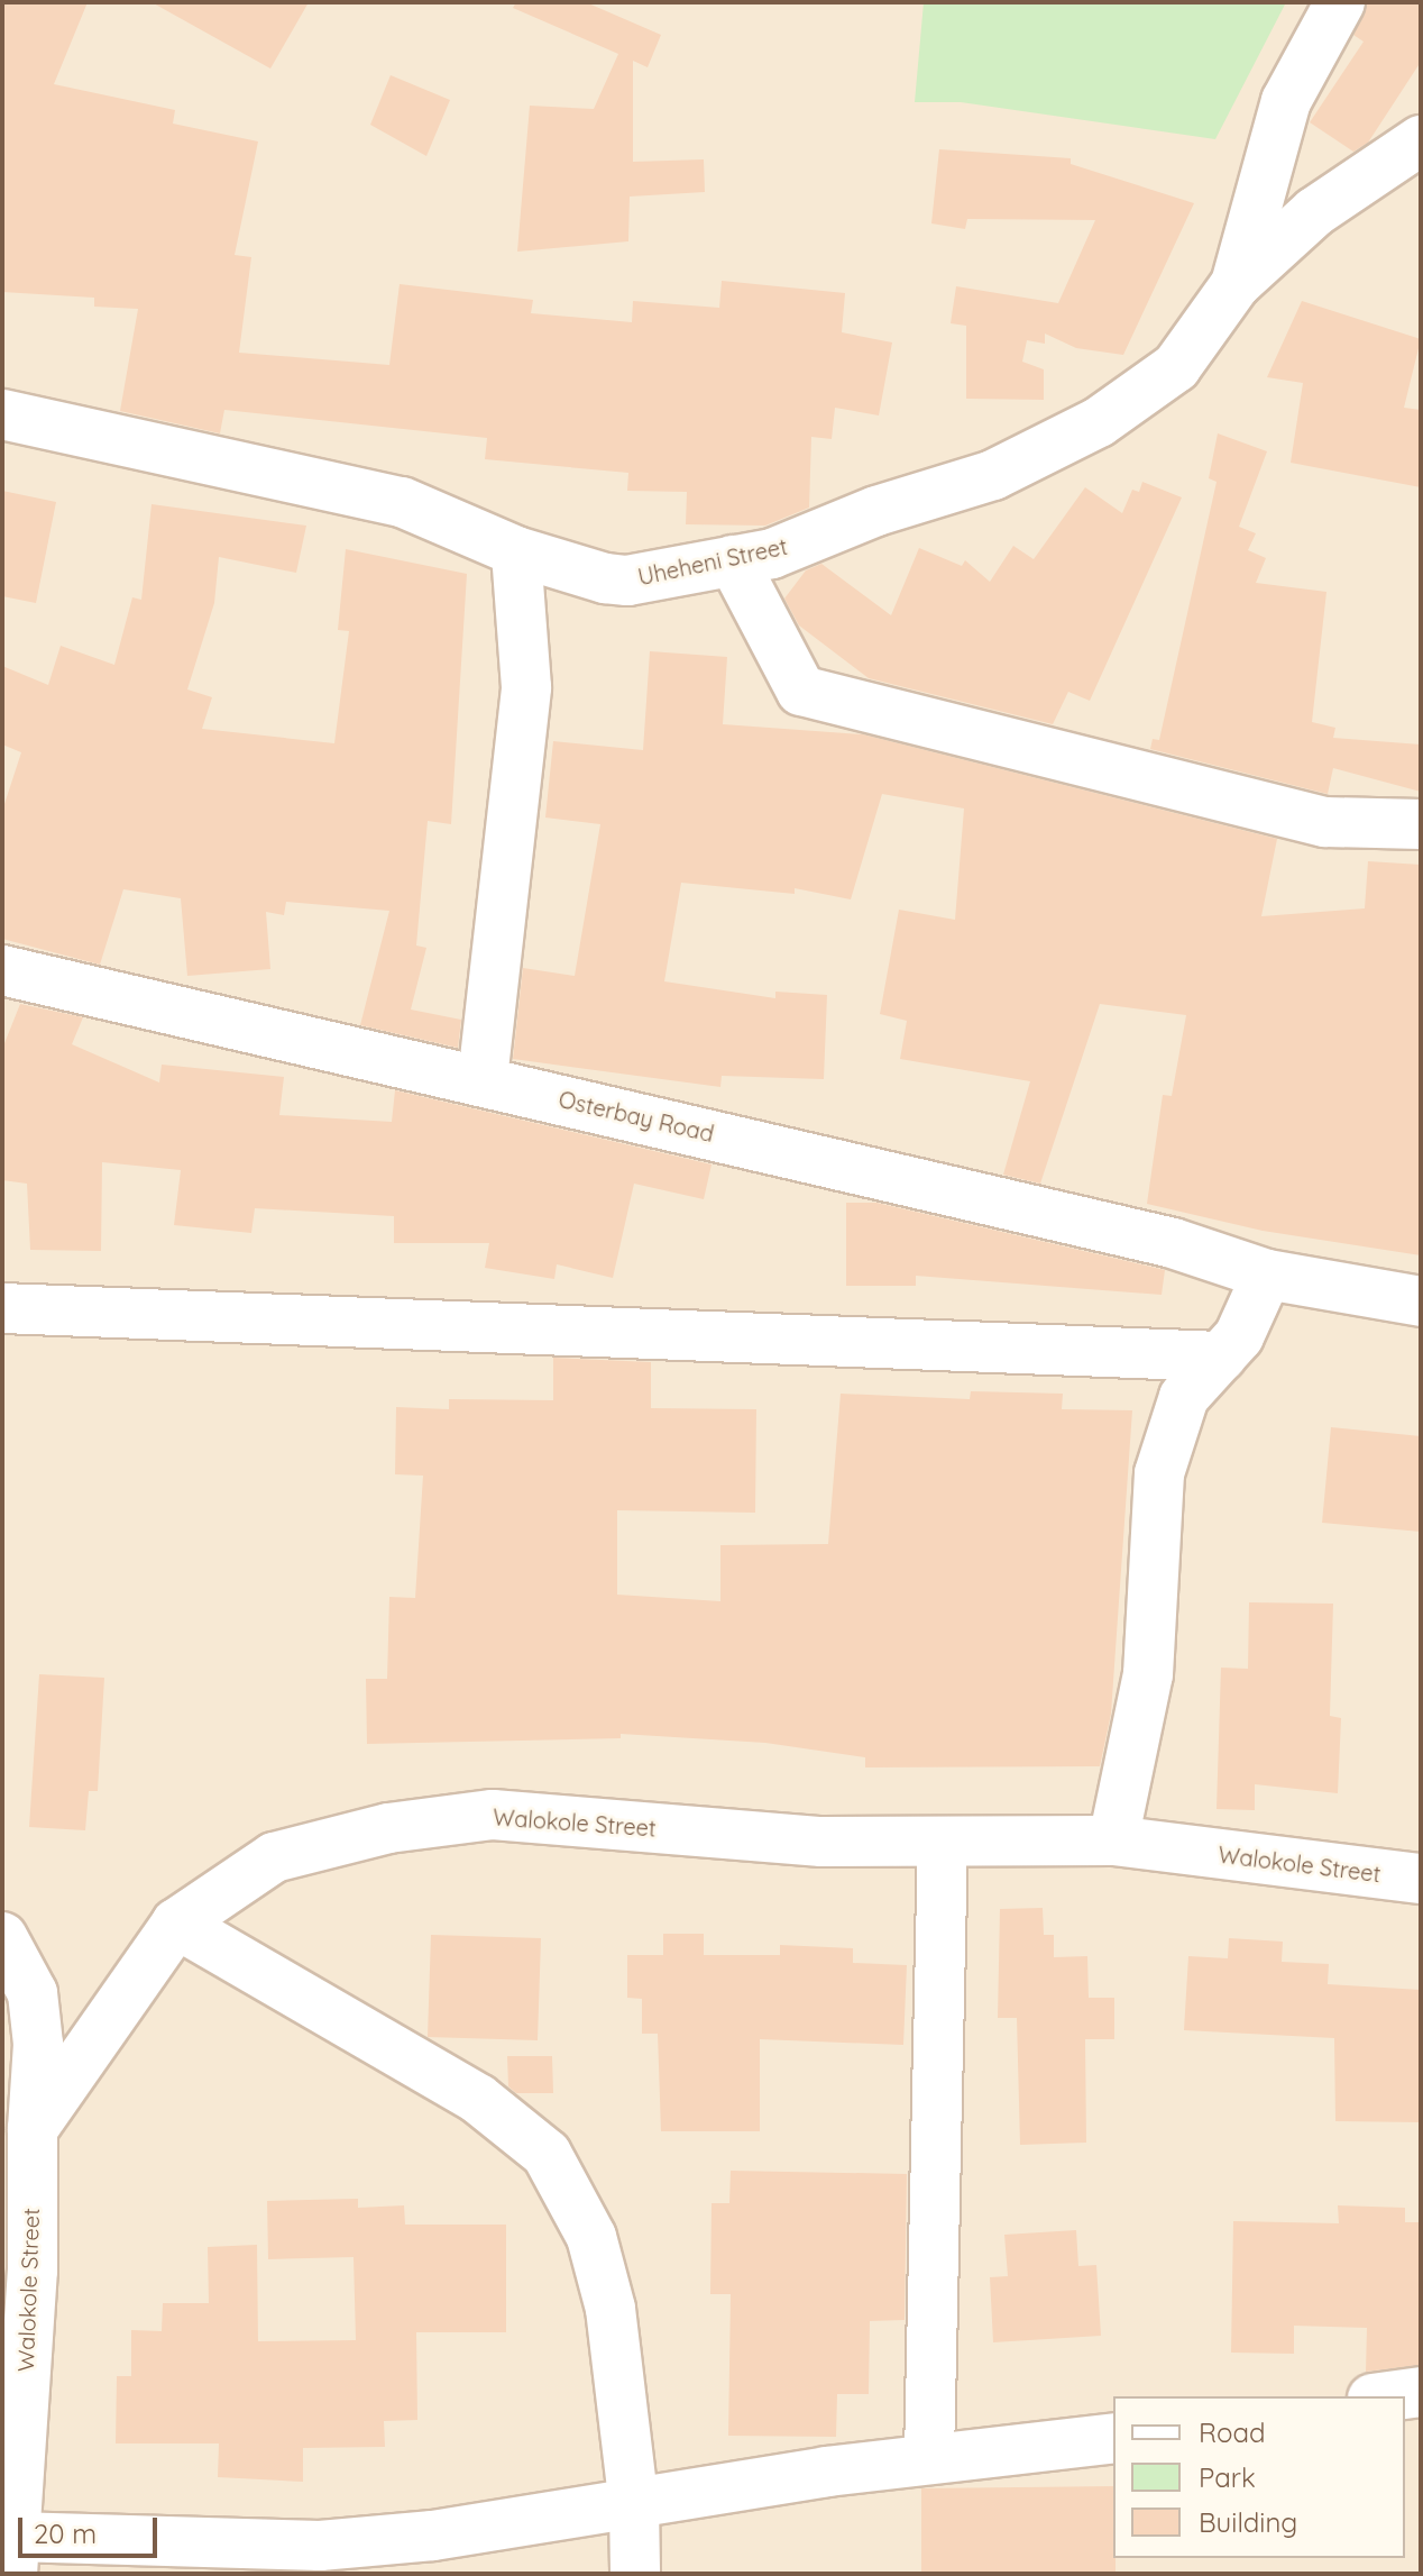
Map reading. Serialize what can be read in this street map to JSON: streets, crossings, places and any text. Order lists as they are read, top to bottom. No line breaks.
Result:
{"streets":{"street":["Uheheni Street","Osterbay Road","Walokole Street"]},"legend":["Road","Park","Building"],"scale_bar":"20 m"}
